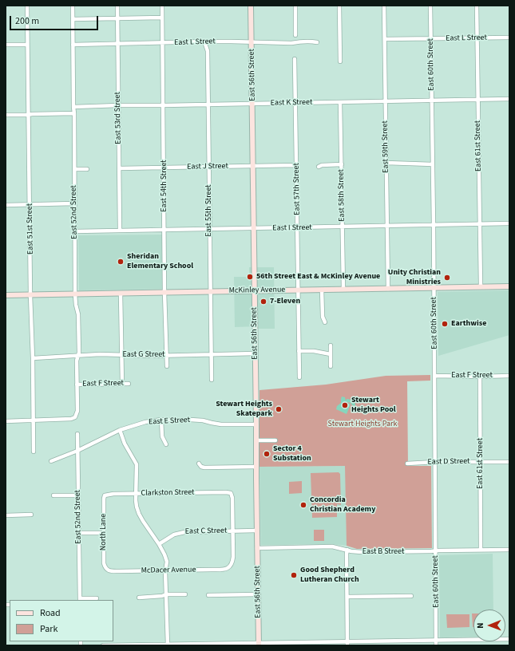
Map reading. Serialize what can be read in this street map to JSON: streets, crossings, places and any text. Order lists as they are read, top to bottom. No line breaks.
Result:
{"streets":{"street":["East L Street","East 60th Street","East 56th Street","East K Street","East 53rd Street","East 61st Street","East 59th Street","East J Street","East 54th Street","East 57th Street","East 58th Street","East 55th Street","East 52nd Street","East I Street","East 51st Street","McKinley Avenue","East G Street","East F Street","East E Street","East D Street","Clarkston Street","East C Street","North Lane","East B Street","McDacer Avenue"]},"crossings":[["East L Street","East 60th Street"],["East L Street","East 56th Street"],["East L Street","East 53rd Street"],["East L Street","East 61st Street"],["East L Street","East 59th Street"],["East L Street","East 54th Street"],["East L Street","East 55th Street"],["East L Street","East 52nd Street"],["East 60th Street","East K Street"],["East 60th Street","East I Street"],["East 60th Street","McKinley Avenue"],["East 60th Street","East F Street"],["East 60th Street","East D Street"],["East 60th Street","East B Street"],["East 56th Street","East K Street"],["East 56th Street","East J Street"],["East 56th Street","East I Street"],["East 56th Street","McKinley Avenue"],["East 56th Street","East G Street"],["East 56th Street","East E Street"],["East 56th Street","East C Street"],["East 56th Street","East B Street"],["East K Street","East 53rd Street"],["East K Street","East 61st Street"],["East K Street","East 59th Street"],["East K Street","East 54th Street"],["East K Street","East 57th Street"],["East K Street","East 58th Street"],["East K Street","East 55th Street"],["East K Street","East 52nd Street"],["East 53rd Street","East J Street"],["East 53rd Street","East I Street"],["East 61st Street","East I Street"],["East 61st Street","McKinley Avenue"],["East 61st Street","East F Street"],["East 61st Street","East D Street"],["East 61st Street","East B Street"],["East 59th Street","East I Street"],["East 59th Street","McKinley Avenue"],["East J Street","East 54th Street"],["East J Street","East 57th Street"],["East J Street","East 55th Street"],["East 54th Street","East I Street"],["East 54th Street","McKinley Avenue"],["East 54th Street","East G Street"],["East 57th Street","East I Street"],["East 57th Street","McKinley Avenue"],["East 58th Street","East I Street"],["East 58th Street","McKinley Avenue"],["East 55th Street","East I Street"],["East 55th Street","McKinley Avenue"],["East 55th Street","East G Street"],["East 52nd Street","East I Street"],["East 52nd Street","East 51st Street"],["East 52nd Street","McKinley Avenue"],["East 52nd Street","East G Street"],["East 52nd Street","East F Street"],["East 52nd Street","East E Street"],["East 51st Street","McKinley Avenue"],["East 51st Street","East G Street"],["Clarkston Street","East C Street"],["Clarkston Street","North Lane"],["Clarkston Street","McDacer Avenue"],["East C Street","McDacer Avenue"],["North Lane","McDacer Avenue"]],"parks":["Stewart Heights Park"],"places":["Sheridan Elementary School","56th Street East & McKinley Avenue","Unity Christian Ministries","7-Eleven","Earthwise","Stewart Heights Pool","Stewart Heights Skatepark","Sector 4 Substation","Concordia Christian Academy","Good Shepherd Lutheran Church"],"legend":["Road","Park"],"scale_bar":"200 m","north":"left"}
